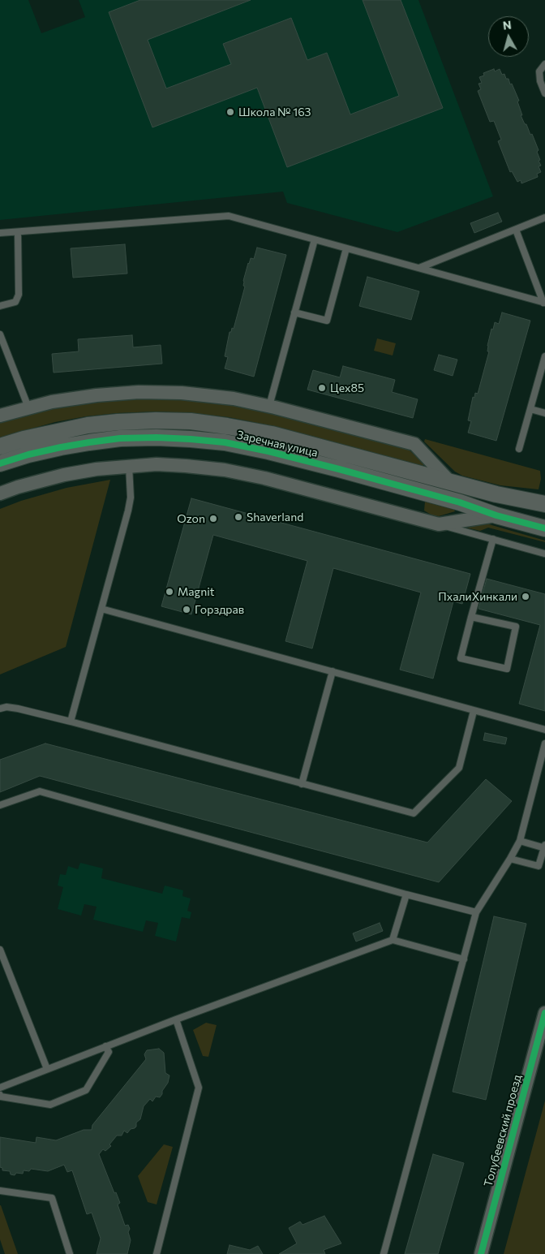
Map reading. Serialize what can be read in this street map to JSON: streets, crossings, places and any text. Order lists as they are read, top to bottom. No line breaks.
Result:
{"streets":{"street":["Заречная улица","Толубеевский проезд"]},"places":["Школа № 163","Цех85","Shaverland","Ozon","Magnit","ПхалиХинкали","Горздрав"],"north":"top"}
